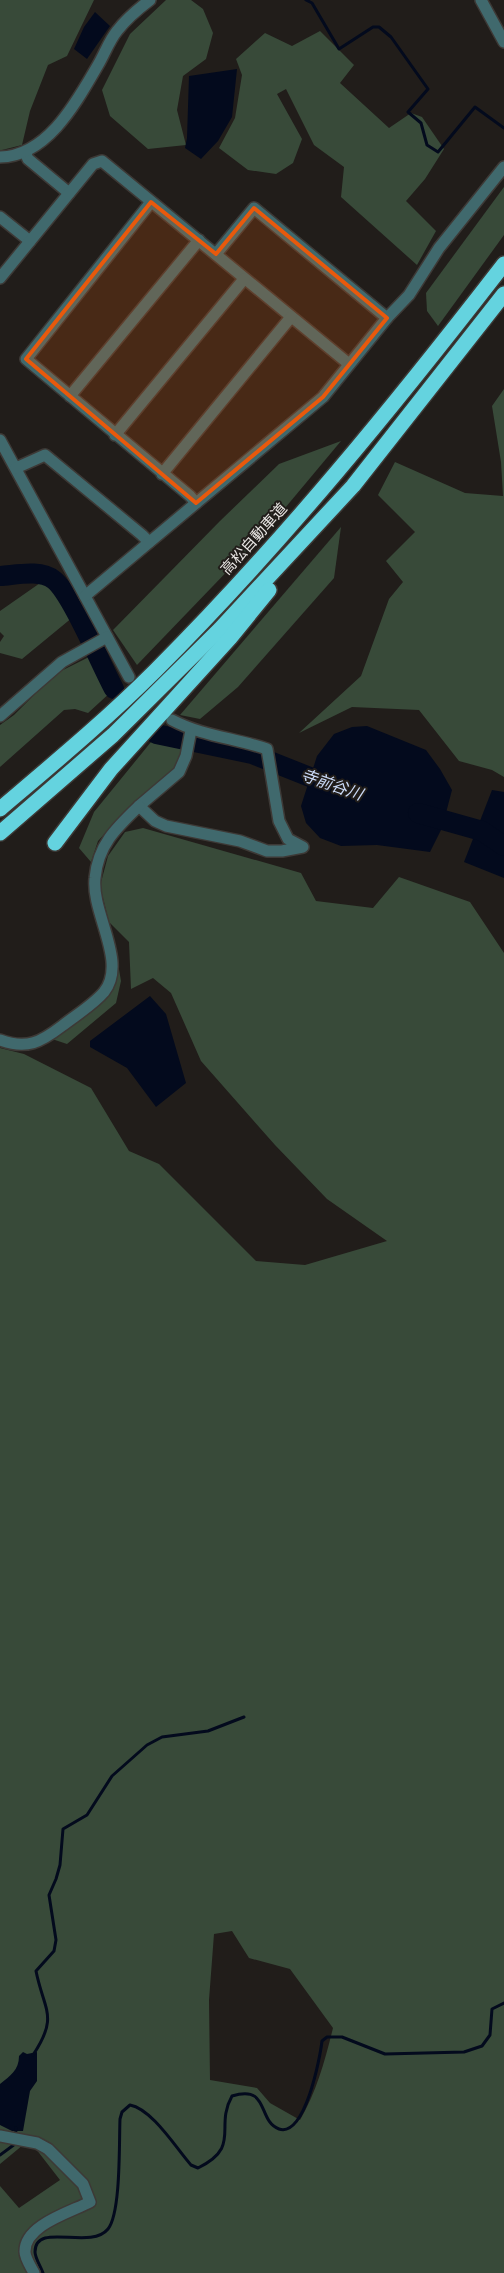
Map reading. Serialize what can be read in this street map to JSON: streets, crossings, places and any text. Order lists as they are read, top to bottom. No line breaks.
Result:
{"streets":{"highway":["高松自動車道"]},"water":["寺前谷川"]}
